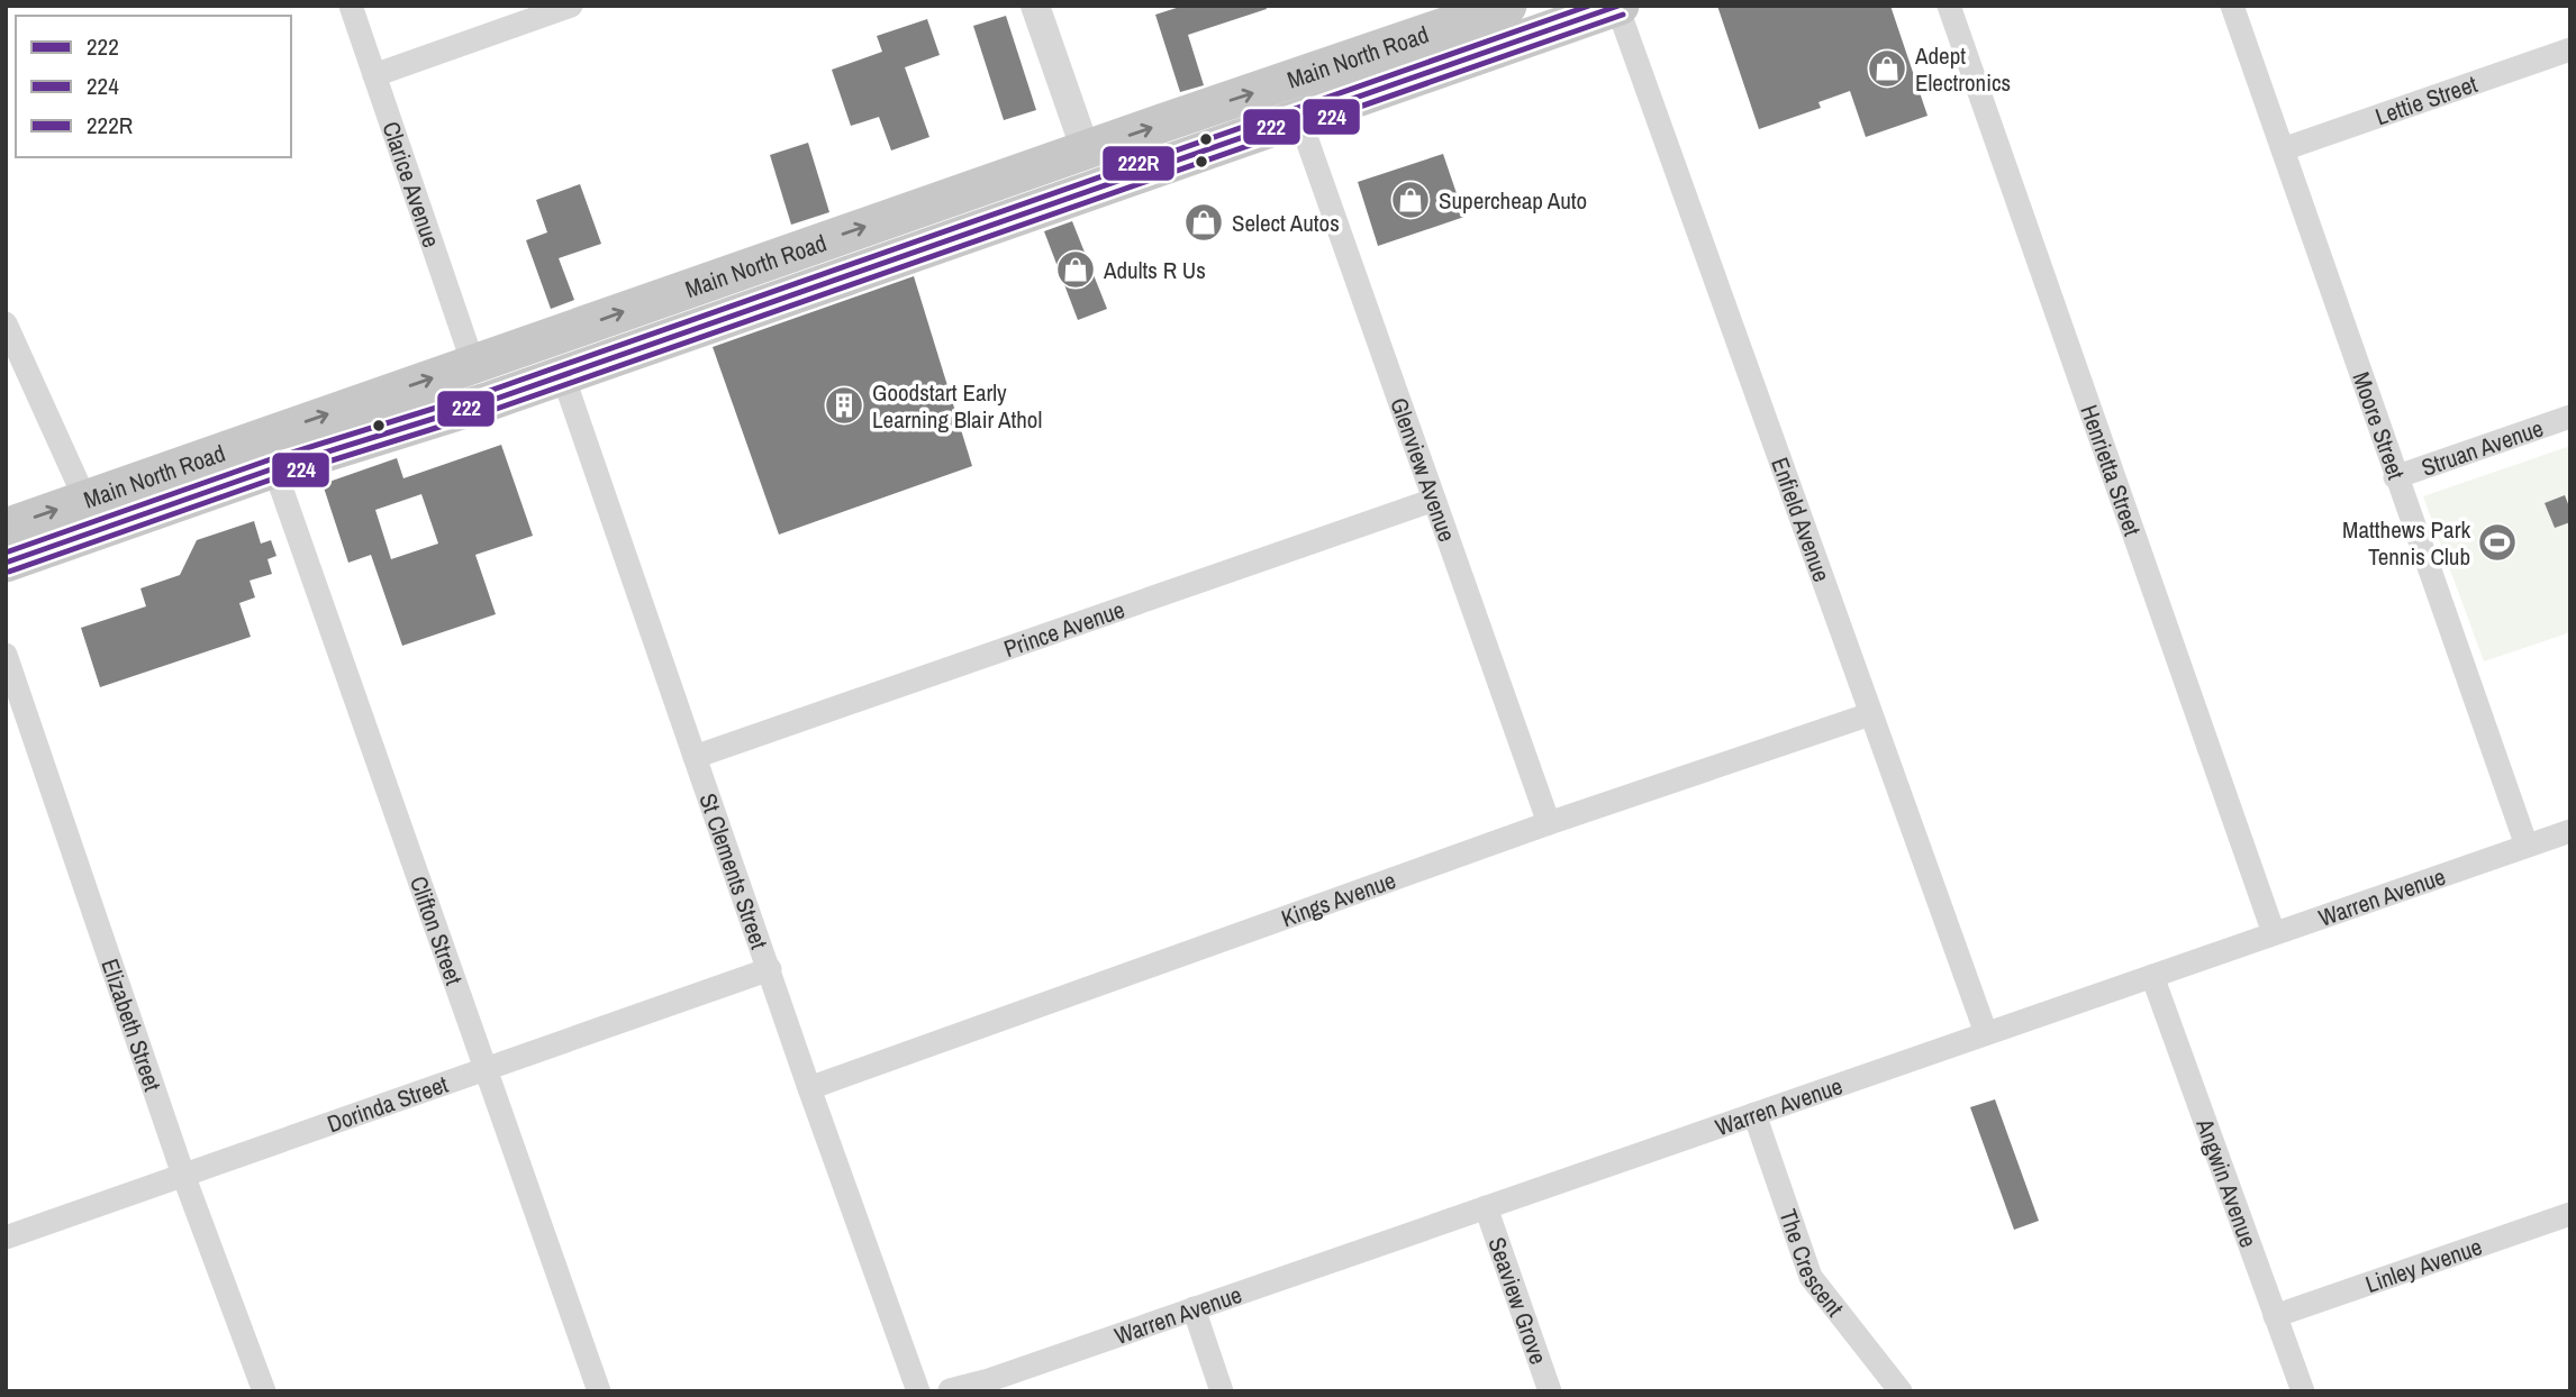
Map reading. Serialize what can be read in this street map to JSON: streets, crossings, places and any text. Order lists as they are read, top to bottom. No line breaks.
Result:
{"streets":{"highway":["Main North Road"],"street":["Lettie Street","Clarice Avenue","Moore Street","Struan Avenue","Henrietta Street","Glenview Avenue","Enfield Avenue","Prince Avenue","St Clements Street","Warren Avenue","Kings Avenue","Clifton Street","Elizabeth Street","Dorinda Street","Angwin Avenue","The Crescent","Linley Avenue","Seaview Grove"]},"crossings":[["Main North Road","Clarice Avenue"],["Main North Road","Glenview Avenue"],["Main North Road","Enfield Avenue"],["Main North Road","St Clements Street"],["Main North Road","Clifton Street"],["Lettie Street","Moore Street"],["Moore Street","Struan Avenue"],["Moore Street","Warren Avenue"],["Henrietta Street","Warren Avenue"],["Glenview Avenue","Prince Avenue"],["Glenview Avenue","Kings Avenue"],["Enfield Avenue","Warren Avenue"],["Enfield Avenue","Kings Avenue"],["Prince Avenue","St Clements Street"],["St Clements Street","Warren Avenue"],["St Clements Street","Kings Avenue"],["St Clements Street","Dorinda Street"],["Warren Avenue","Angwin Avenue"],["Warren Avenue","The Crescent"],["Warren Avenue","Seaview Grove"],["Clifton Street","Dorinda Street"],["Elizabeth Street","Dorinda Street"],["Angwin Avenue","Linley Avenue"]],"places":{"shop":["Adept Electronics","Supercheap Auto","Select Autos","Adults R Us"],"building":["Goodstart Early Learning Blair Athol"],"sports":["Matthews Park Tennis Club"]},"lines":["transit line 222","transit line 222R","transit line 224"],"legend":["222","224","222R"]}
